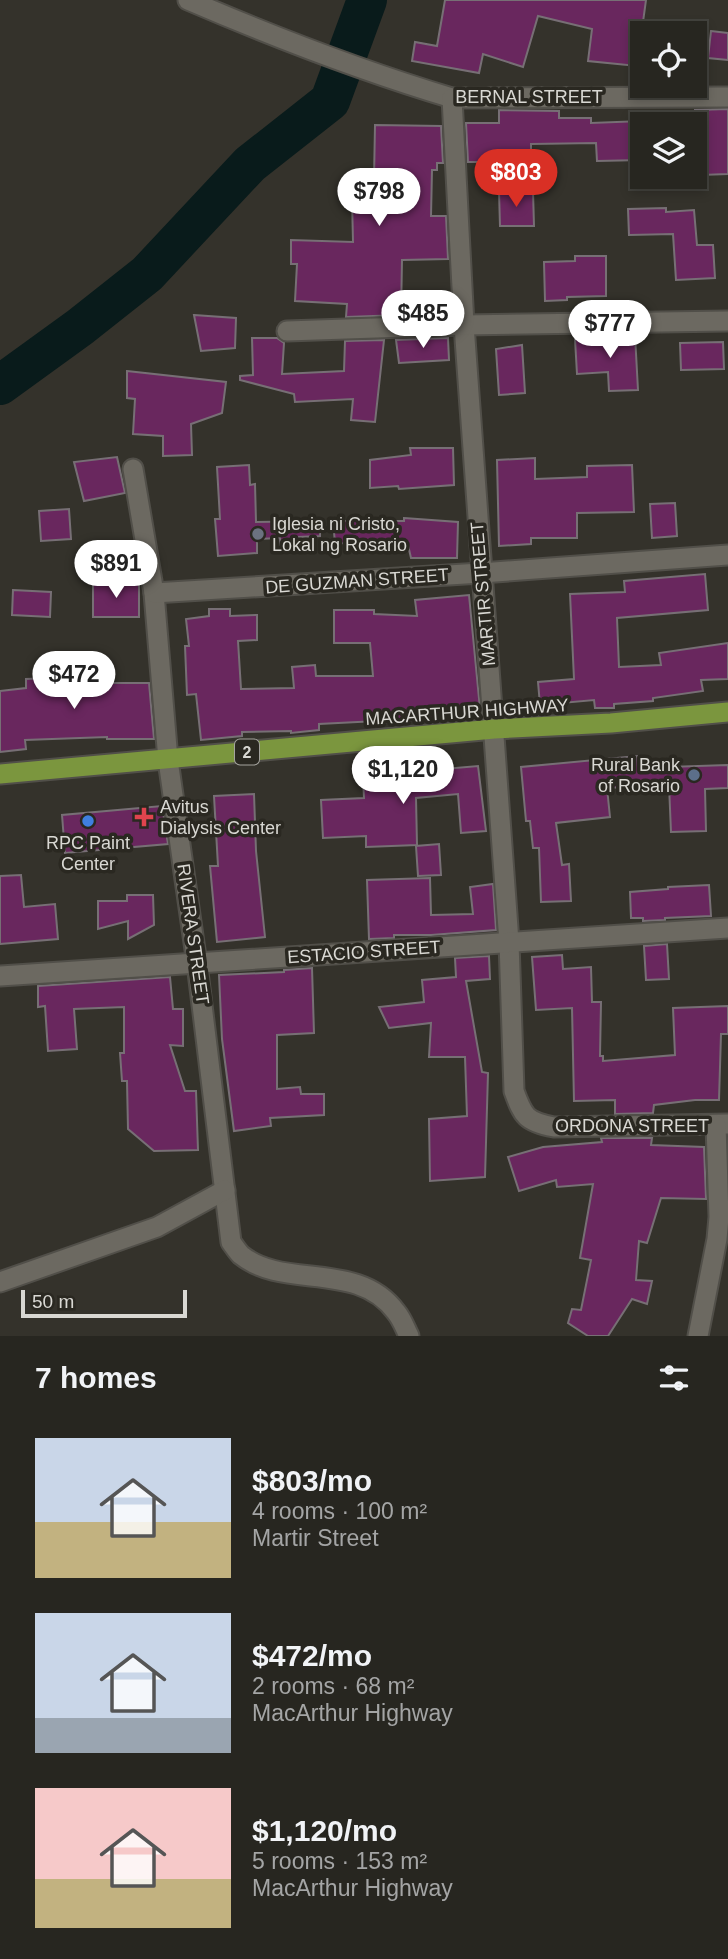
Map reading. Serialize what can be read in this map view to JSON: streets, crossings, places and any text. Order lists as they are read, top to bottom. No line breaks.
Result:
{"streets":{"highway":["MACARTHUR HIGHWAY","2"],"street":["BERNAL STREET","DE GUZMAN STREET","MARTIR STREET","RIVERA STREET","ESTACIO STREET","ORDONA STREET"]},"crossings":[["BERNAL STREET","MARTIR STREET"],["DE GUZMAN STREET","MARTIR STREET"],["DE GUZMAN STREET","RIVERA STREET"],["MARTIR STREET","MACARTHUR HIGHWAY"],["MARTIR STREET","ESTACIO STREET"],["MARTIR STREET","ORDONA STREET"],["MACARTHUR HIGHWAY","RIVERA STREET"],["RIVERA STREET","ESTACIO STREET"]],"places":{"other":["Iglesia ni Cristo, Lokal ng Rosario","Rural Bank of Rosario","RPC Paint Center"],"health":["Avitus Dialysis Center"]},"scale_bar":"50 m","page":{"price":["$803","$798","$485","$777","$891","$472","$1,120"],"scale":"50 m","heading":"7 homes","list":[{"name":"$803/mo","note":"4 rooms · 100 m² · Martir Street"},{"name":"$472/mo","note":"2 rooms · 68 m² · MacArthur Highway"},{"name":"$1,120/mo","note":"5 rooms · 153 m² · MacArthur Highway"}]}}
